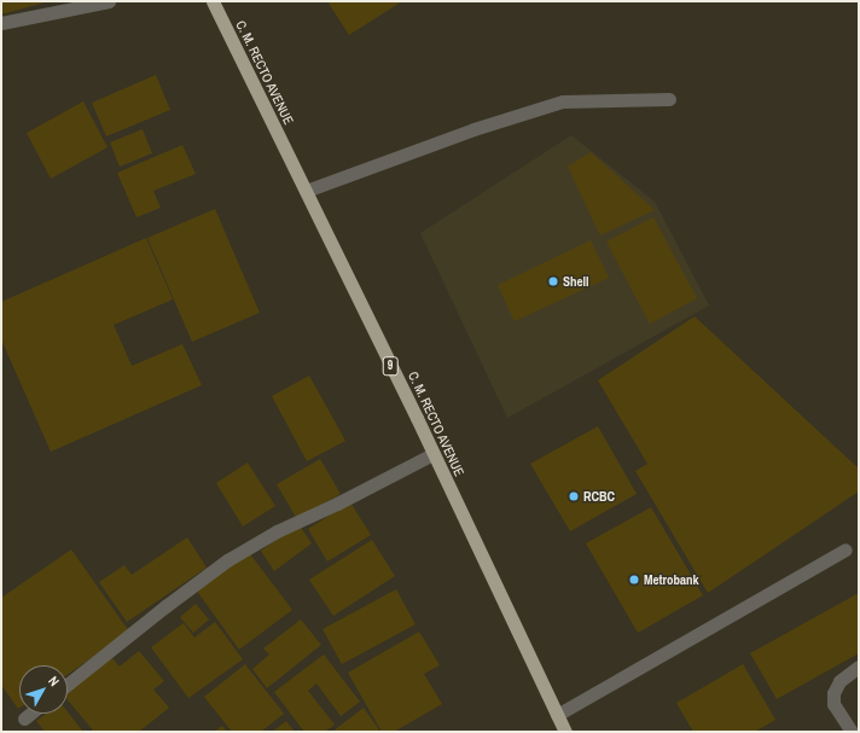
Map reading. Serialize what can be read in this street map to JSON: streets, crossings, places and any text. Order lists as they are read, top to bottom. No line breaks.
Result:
{"streets":{"highway":["C. M. RECTO AVENUE","9"]},"places":["Shell","RCBC","Metrobank"],"north":"top right"}
